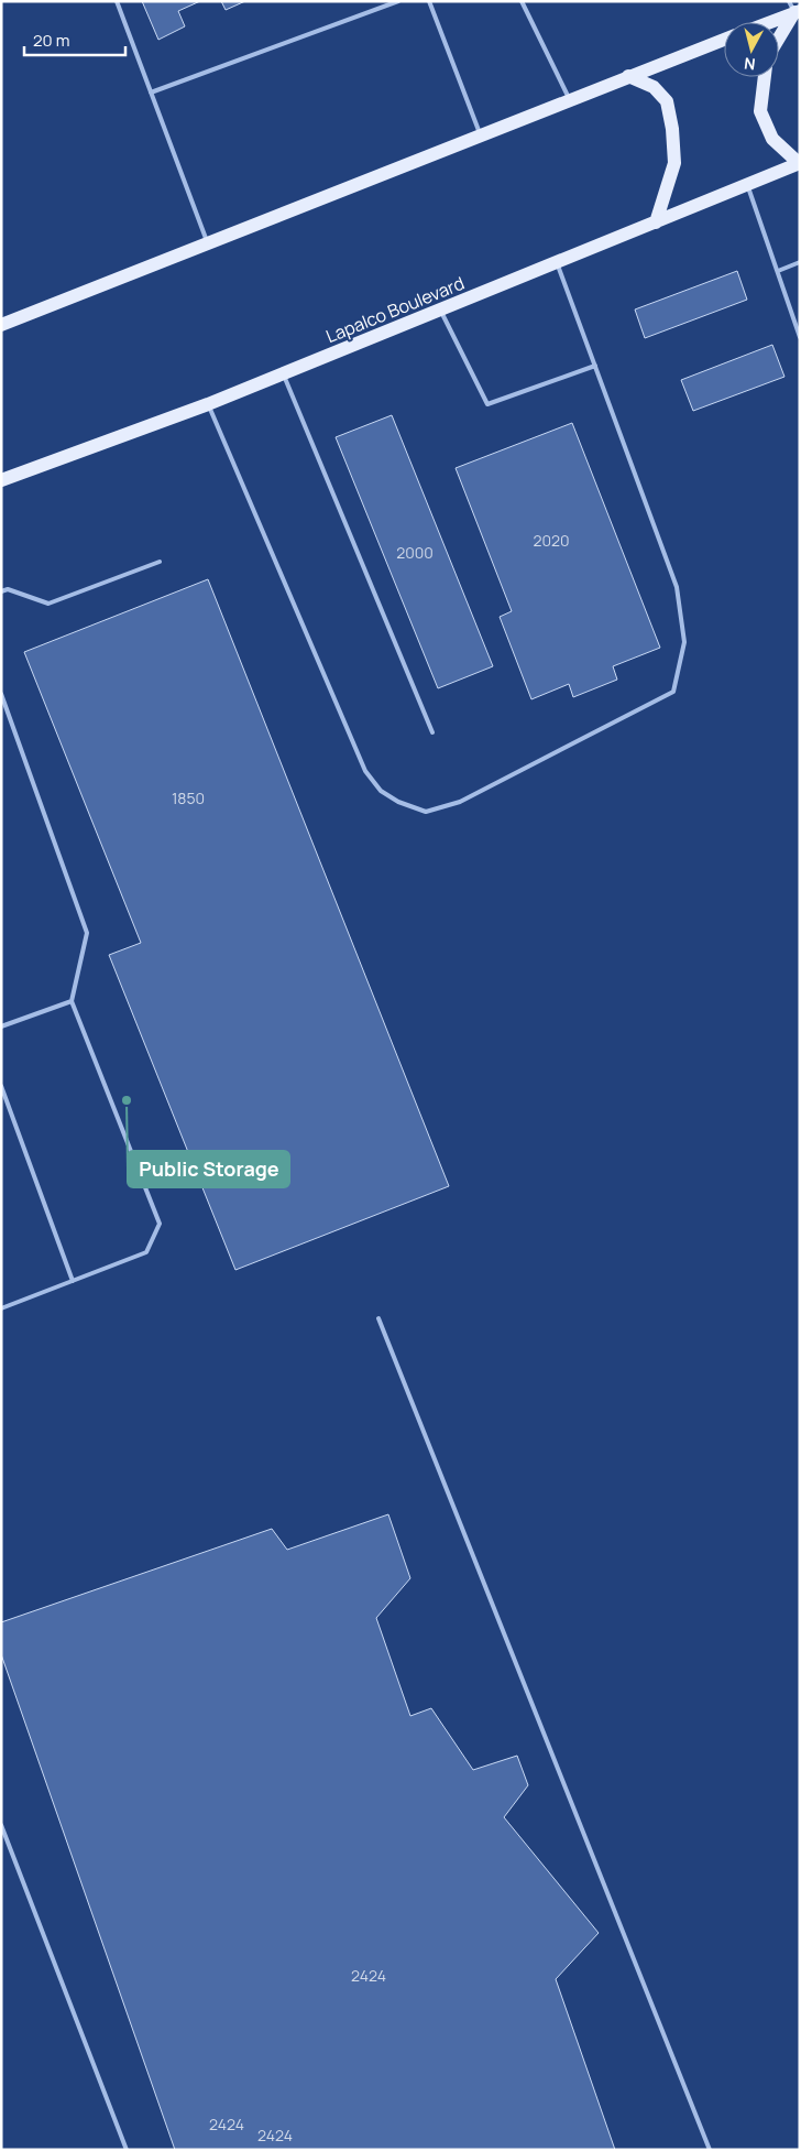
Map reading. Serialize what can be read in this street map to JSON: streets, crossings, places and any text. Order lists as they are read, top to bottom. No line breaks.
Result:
{"streets":{"main road":["Lapalco Boulevard"]},"places":["Public Storage"],"house_numbers":["2020","2000","1850","2424","2424","2424"],"scale_bar":"20 m","north":"bottom"}
